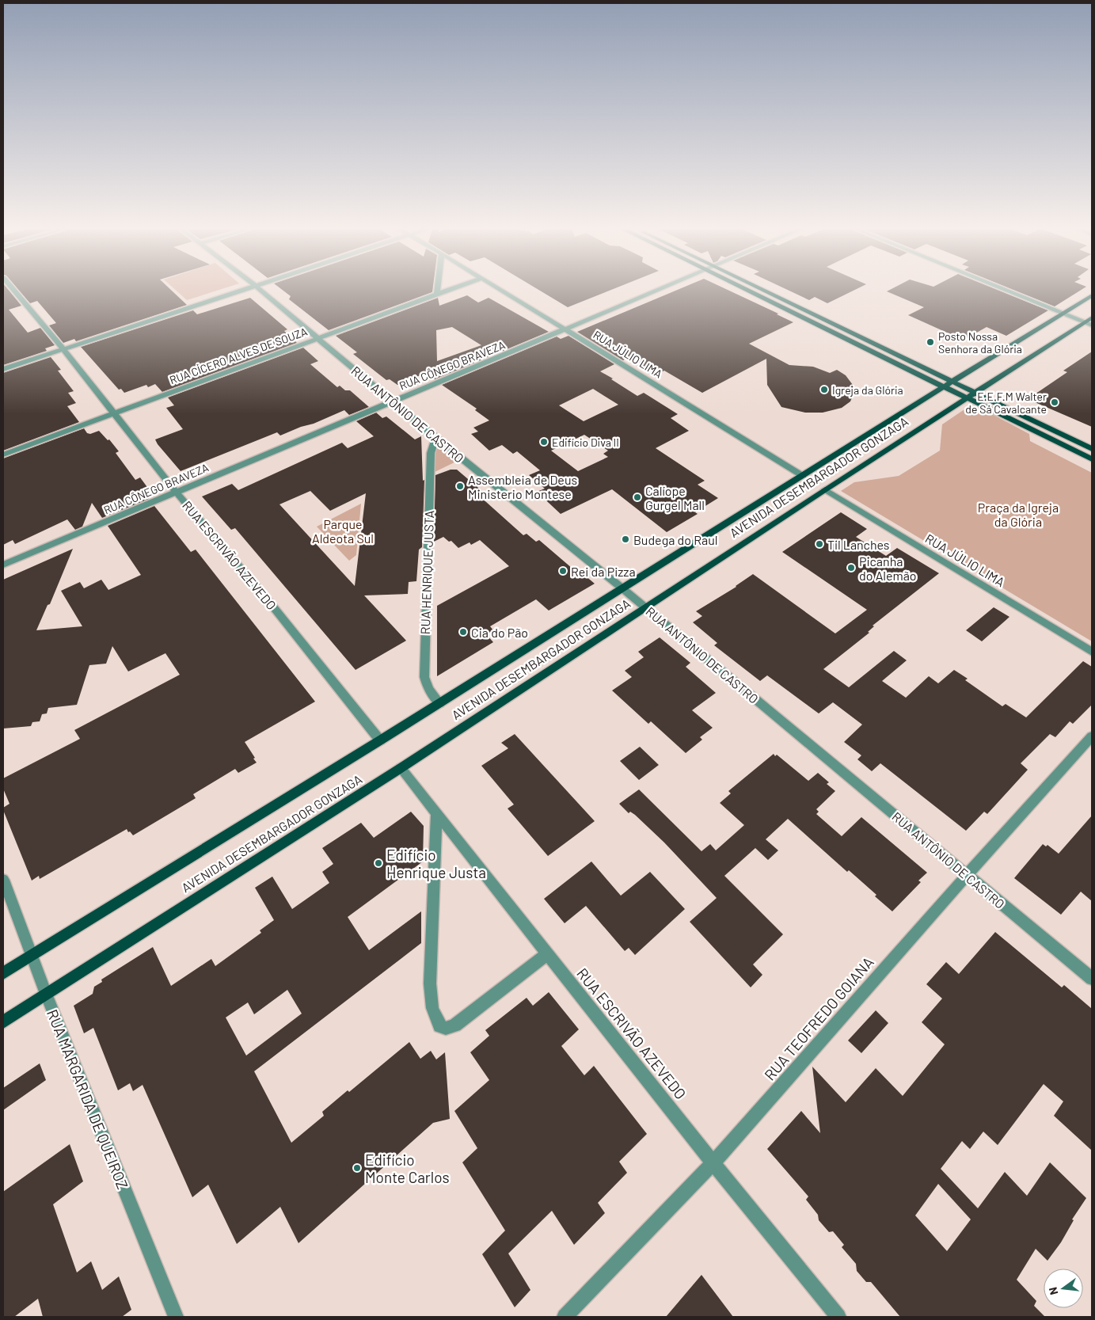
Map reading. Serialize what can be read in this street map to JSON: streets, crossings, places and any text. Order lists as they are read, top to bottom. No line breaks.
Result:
{"streets":{"main road":["AVENIDA DESEMBARGADOR GONZAGA"],"street":["RUA JÚLIO LIMA","RUA CÍCERO ALVES DE SOUZA","RUA CÔNEGO BRAVEZA","RUA ANTÔNIO DE CASTRO","RUA ESCRIVÃO AZEVEDO","RUA HENRIQUE JUSTA","RUA TEOFREDO GOIANA","RUA MARGARIDA DE QUEIROZ"]},"crossings":[["RUA JÚLIO LIMA","RUA CÔNEGO BRAVEZA"],["RUA JÚLIO LIMA","AVENIDA DESEMBARGADOR GONZAGA"],["RUA CÍCERO ALVES DE SOUZA","RUA ANTÔNIO DE CASTRO"],["RUA CÍCERO ALVES DE SOUZA","RUA ESCRIVÃO AZEVEDO"],["RUA CÔNEGO BRAVEZA","RUA ANTÔNIO DE CASTRO"],["RUA CÔNEGO BRAVEZA","RUA ESCRIVÃO AZEVEDO"],["RUA ANTÔNIO DE CASTRO","AVENIDA DESEMBARGADOR GONZAGA"],["RUA ANTÔNIO DE CASTRO","RUA HENRIQUE JUSTA"],["RUA ANTÔNIO DE CASTRO","RUA TEOFREDO GOIANA"],["AVENIDA DESEMBARGADOR GONZAGA","RUA ESCRIVÃO AZEVEDO"],["AVENIDA DESEMBARGADOR GONZAGA","RUA HENRIQUE JUSTA"],["AVENIDA DESEMBARGADOR GONZAGA","RUA MARGARIDA DE QUEIROZ"],["RUA ESCRIVÃO AZEVEDO","RUA TEOFREDO GOIANA"]],"parks":["Praça da Igreja da Glória","Parque Aldeota Sul"],"places":["Posto Nossa Senhora da Glória","Igreja da Glória","E.E.F.M Walter de Sá Cavalcante","Edifício Diva II","Assembleia de Deus Ministerio Montese","Calíope Gurgel Mall","Budega do Raul","Til Lanches","Picanha do Alemão","Rei da Pizza","Cia do Pão","Edifício Henrique Justa","Edifício Monte Carlos"],"north":"left"}
